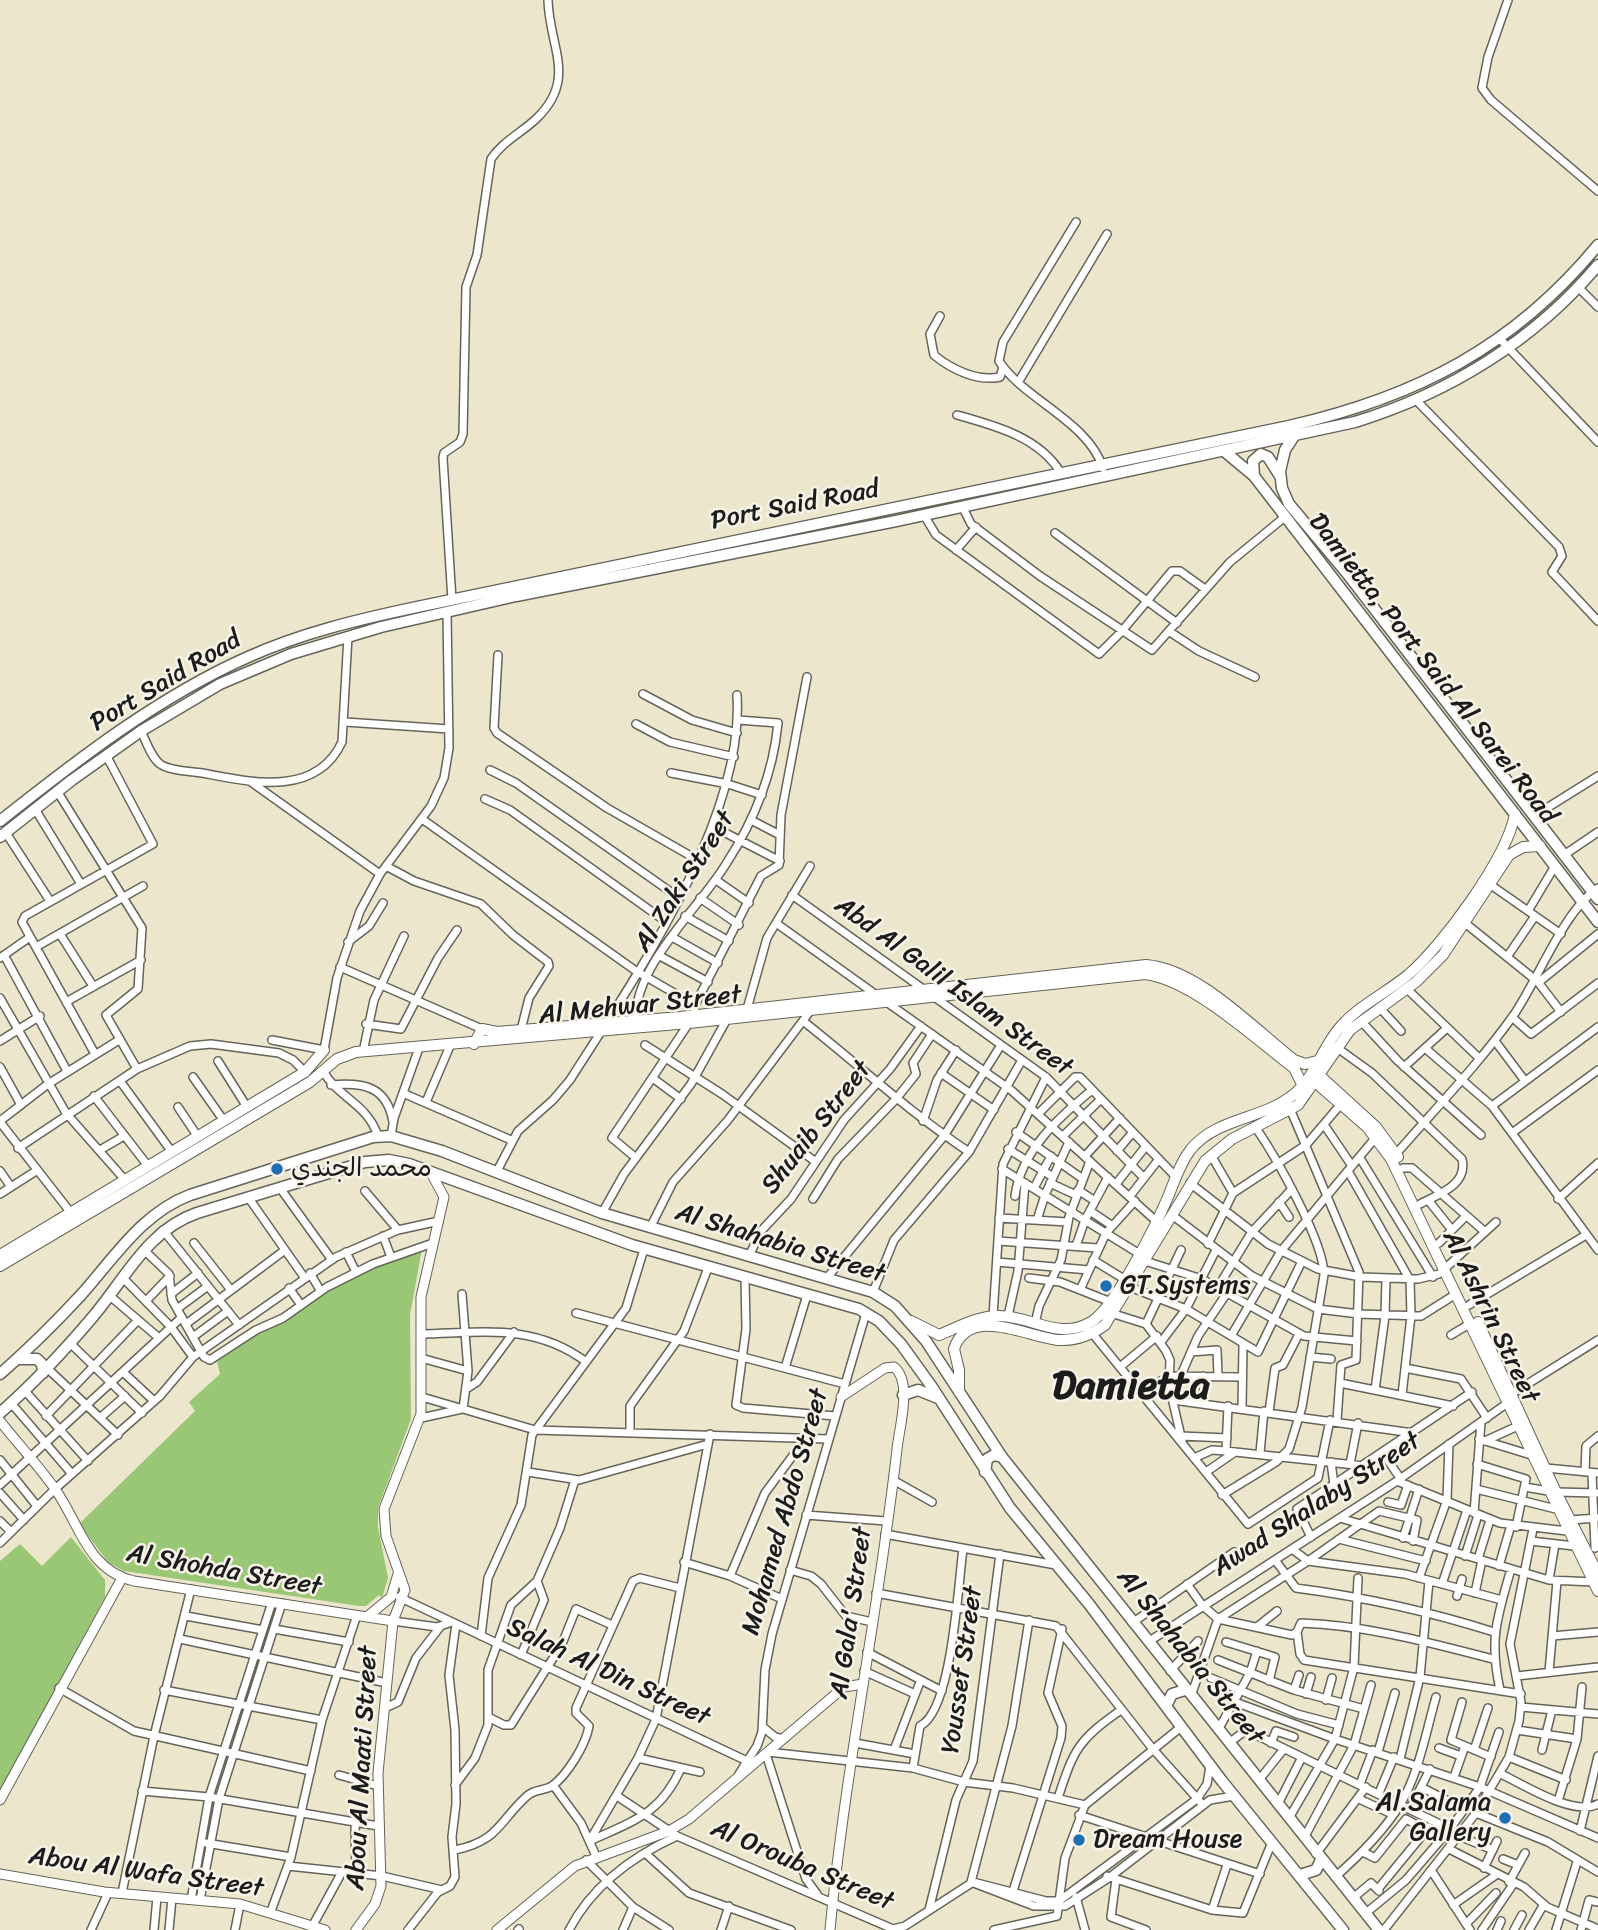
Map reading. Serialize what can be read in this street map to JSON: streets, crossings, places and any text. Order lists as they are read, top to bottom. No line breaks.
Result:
{"streets":{"highway":["Port Said Road","Damietta, Port Said Al Sarei Road","Al Shahabia Street"],"main road":["Al Mehwar Street","Al Ashrin Street"],"street":["Al Zaki Street","Abd Al Galil Islam Street","Shuaib Street","Awad Shalaby Street","Mohamed Abdo Street","Al Shohda Street","Al Gala' Street","Youssef Street","Salah Al Din Street","Abou Al Maati Street","Al Orouba Street","Abou Al Wafa Street"]},"crossings":[["Port Said Road","Damietta, Port Said Al Sarei Road"],["Al Zaki Street","Al Mehwar Street"],["Abd Al Galil Islam Street","Al Mehwar Street"],["Shuaib Street","Al Shahabia Street"],["Al Shahabia Street","Awad Shalaby Street"],["Al Shahabia Street","Mohamed Abdo Street"],["Al Ashrin Street","Awad Shalaby Street"],["Mohamed Abdo Street","Salah Al Din Street"],["Al Shohda Street","Abou Al Maati Street"],["Al Gala' Street","Al Orouba Street"],["Youssef Street","Al Orouba Street"],["Salah Al Din Street","Abou Al Maati Street"]],"districts":["Damietta"],"places":["محمد الجندي","GT.Systems","Al.Salama Gallery","Dream House"]}
